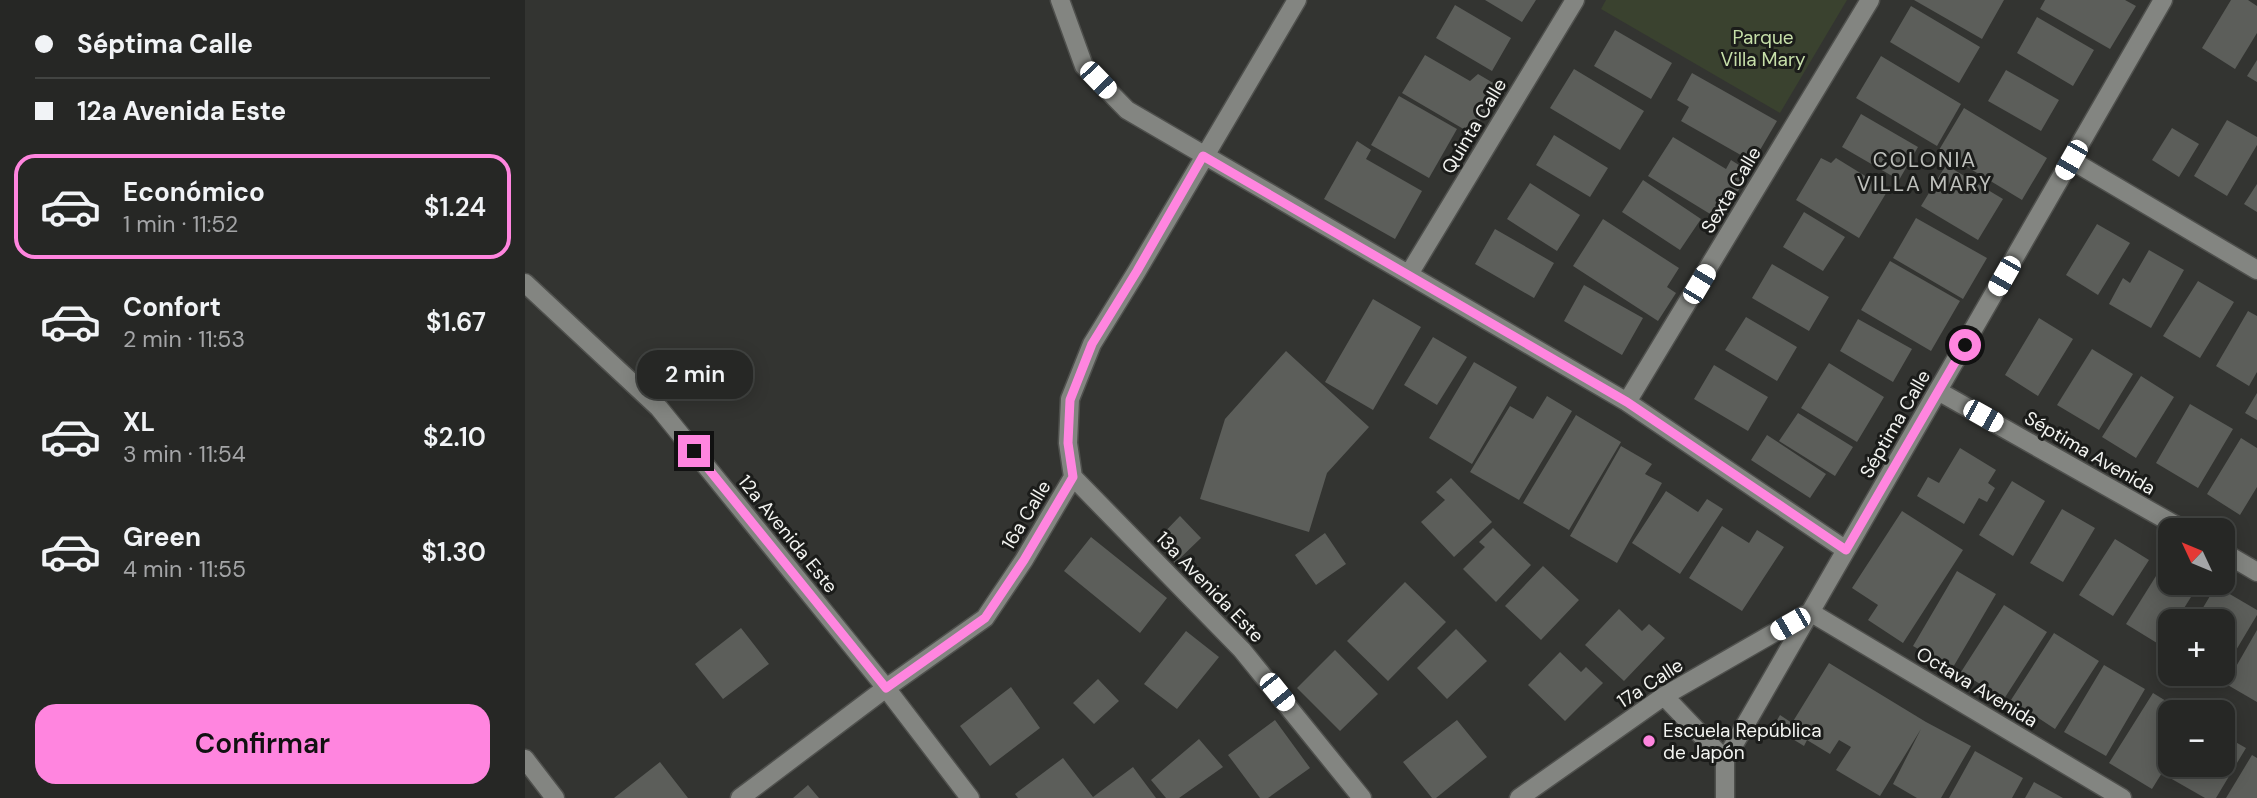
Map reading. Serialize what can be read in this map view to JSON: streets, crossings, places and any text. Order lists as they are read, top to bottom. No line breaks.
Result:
{"streets":{"street":["Quinta Calle","Sexta Calle","Séptima Calle","Séptima Avenida","16a Calle","12a Avenida Este","13a Avenida Este","17a Calle","Octava Avenida"]},"crossings":[["Séptima Calle","Séptima Avenida"],["Séptima Calle","17a Calle"],["Séptima Calle","Octava Avenida"],["16a Calle","12a Avenida Este"],["16a Calle","13a Avenida Este"],["17a Calle","Octava Avenida"]],"districts":["COLONIA VILLA MARY"],"parks":["Parque Villa Mary"],"places":["Escuela República de Japón"],"north":"top left","page":{"banner":["Séptima Calle","12a Avenida Este"],"list":[{"name":"Económico","note":"1 min · 11:52","value":"$1.24"},{"name":"Confort","note":"2 min · 11:53","value":"$1.67"},{"name":"XL","note":"3 min · 11:54","value":"$2.10"},{"name":"Green","note":"4 min · 11:55","value":"$1.30"}],"bubble":"2 min","map_buttons":["+","−"],"buttons":"Confirmar"}}
